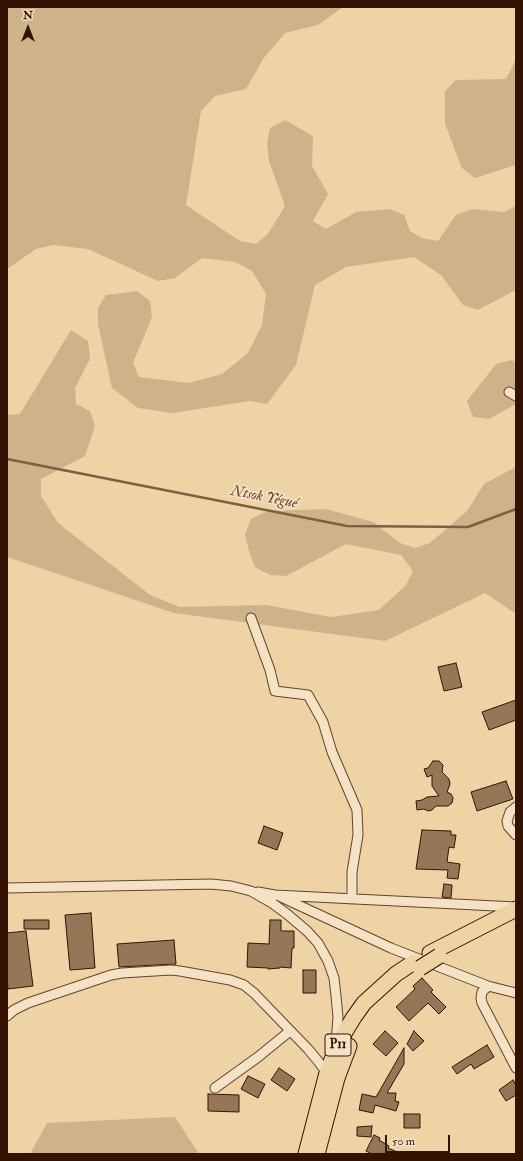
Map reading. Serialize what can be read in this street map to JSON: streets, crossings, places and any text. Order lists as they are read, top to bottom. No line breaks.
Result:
{"streets":{"main road":["P11"]},"water":["Ntsok Yégué"],"scale_bar":"50 m","north":"top"}
